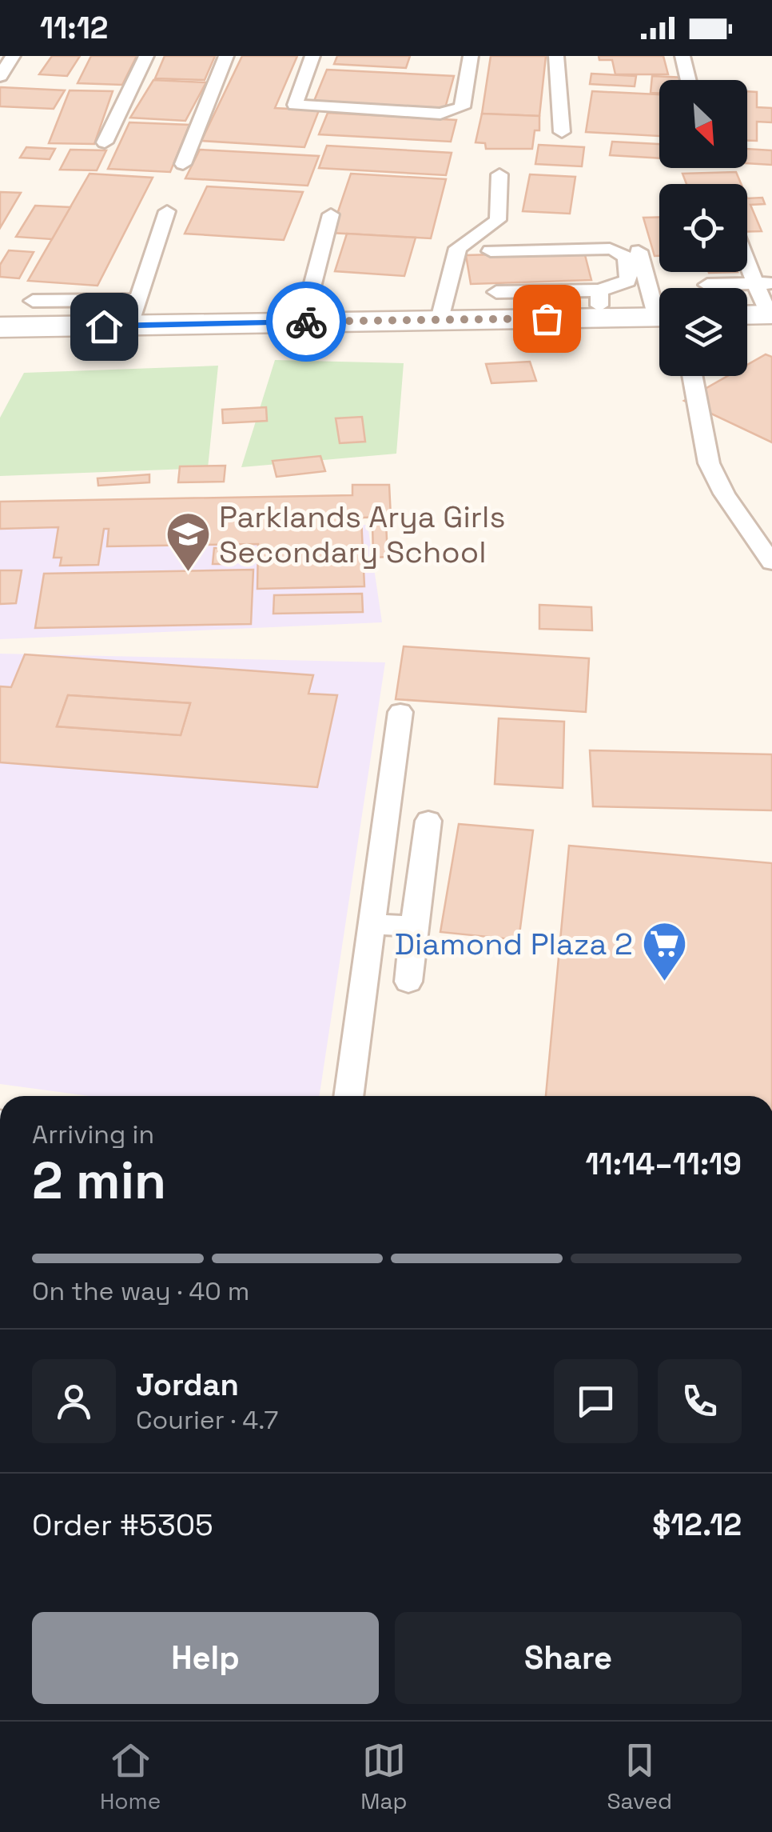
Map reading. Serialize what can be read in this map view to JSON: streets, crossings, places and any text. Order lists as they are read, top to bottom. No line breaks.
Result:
{"places":{"school or university":["Parklands Arya Girls Secondary School"],"supermarket":["Diamond Plaza 2"]},"north":"bottom right","page":{"status":"11:12","heading":["2 min","Arriving in","11:14–11:19"],"panel":["Jordan","Courier · 4.7","Order #5305","$12.12"],"bar":"On the way · 40 m","buttons":["Help","Share"],"tabs":["Home","Map","Saved"]}}
